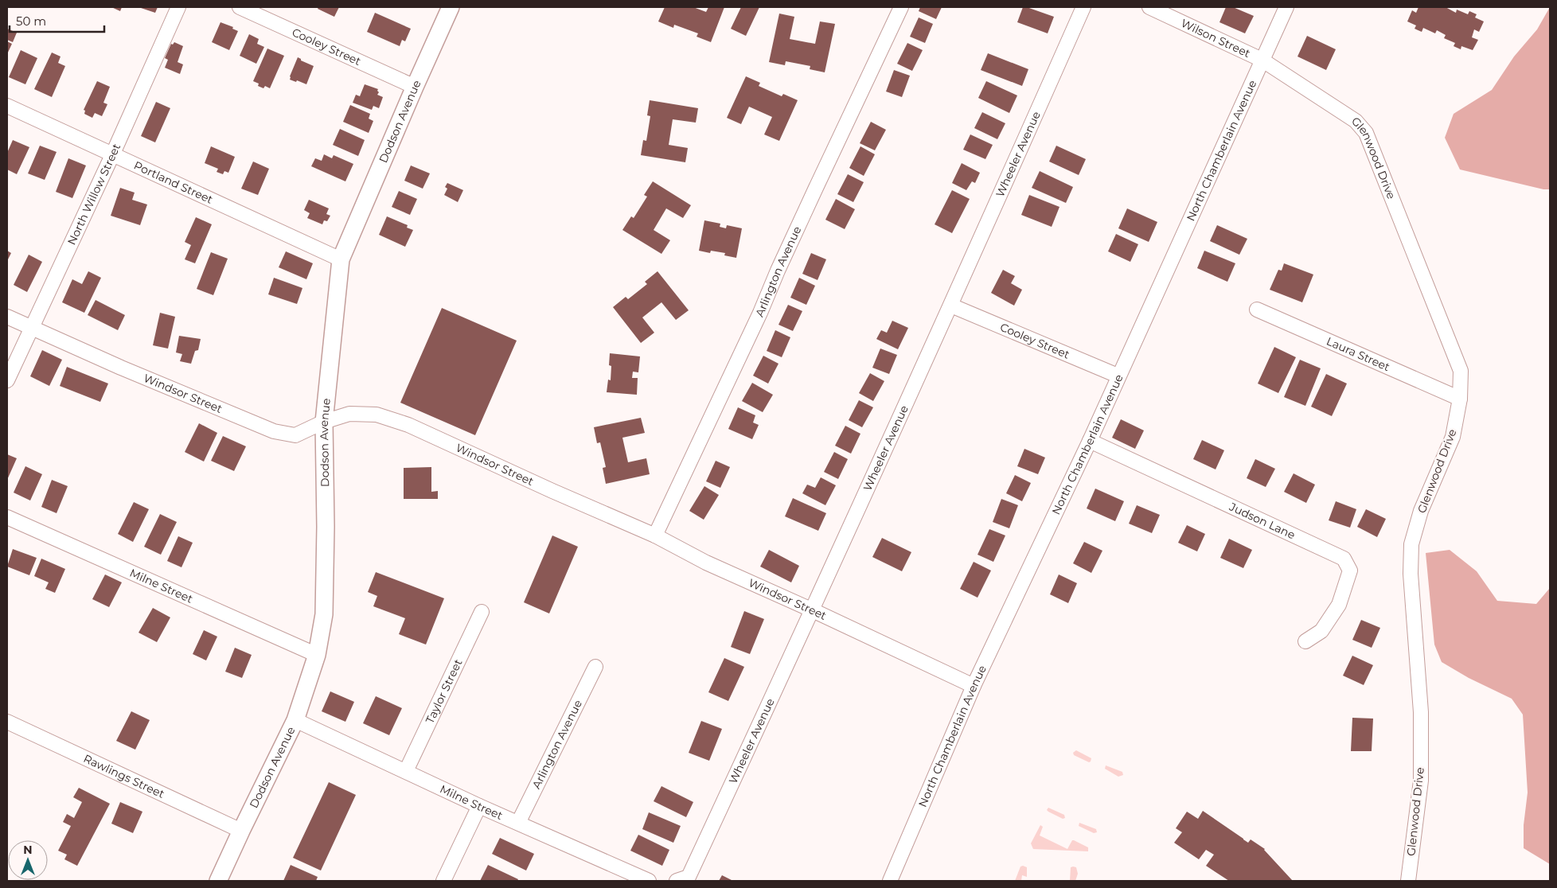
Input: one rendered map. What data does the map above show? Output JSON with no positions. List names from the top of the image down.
{
  "streets": {
    "main road": ["Dodson Avenue"],
    "street": [
      "Wilson Street",
      "Cooley Street",
      "North Chamberlain Avenue",
      "Wheeler Avenue",
      "Glenwood Drive",
      "Portland Street",
      "North Willow Street",
      "Arlington Avenue",
      "Laura Street",
      "Windsor Street",
      "Judson Lane",
      "Milne Street",
      "Taylor Street",
      "Rawlings Street"
    ]
  },
  "crossings": [
    ["Wilson Street", "North Chamberlain Avenue"],
    ["Wilson Street", "Glenwood Drive"],
    ["Cooley Street", "Dodson Avenue"],
    ["Cooley Street", "North Chamberlain Avenue"],
    ["Cooley Street", "Wheeler Avenue"],
    ["Dodson Avenue", "Portland Street"],
    ["Dodson Avenue", "Windsor Street"],
    ["Dodson Avenue", "Milne Street"],
    ["Dodson Avenue", "Rawlings Street"],
    ["North Chamberlain Avenue", "Glenwood Drive"],
    ["North Chamberlain Avenue", "Windsor Street"],
    ["North Chamberlain Avenue", "Judson Lane"],
    ["Wheeler Avenue", "Windsor Street"],
    ["Glenwood Drive", "Laura Street"],
    ["Portland Street", "North Willow Street"],
    ["North Willow Street", "Windsor Street"],
    ["Arlington Avenue", "Windsor Street"],
    ["Arlington Avenue", "Milne Street"],
    ["Milne Street", "Taylor Street"]
  ],
  "scale_bar": "50 m",
  "north": "top"
}
